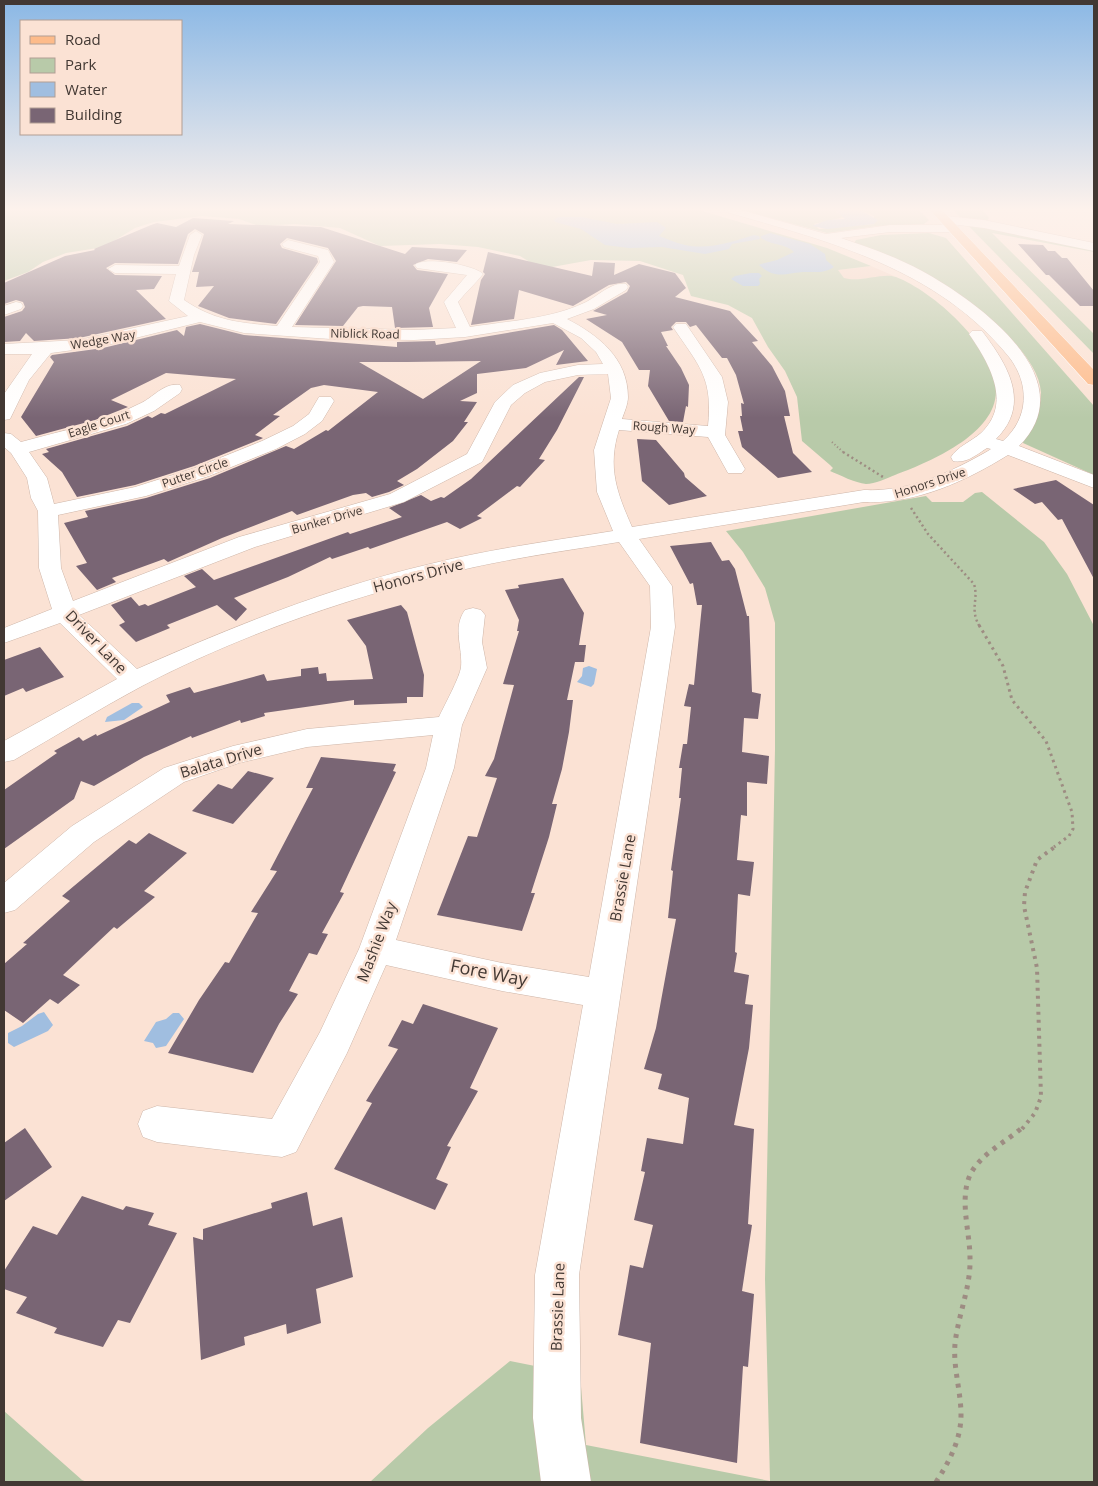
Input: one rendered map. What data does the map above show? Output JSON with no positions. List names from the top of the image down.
{
  "streets": {
    "street": [
      "Niblick Road",
      "Wedge Way",
      "Eagle Court",
      "Rough Way",
      "Putter Circle",
      "Honors Drive",
      "Bunker Drive",
      "Driver Lane",
      "Balata Drive",
      "Brassie Lane",
      "Mashie Way",
      "Fore Way"
    ]
  },
  "crossings": [
    ["Niblick Road", "Wedge Way"],
    ["Niblick Road", "Brassie Lane"],
    ["Eagle Court", "Driver Lane"],
    ["Rough Way", "Brassie Lane"],
    ["Putter Circle", "Driver Lane"],
    ["Honors Drive", "Driver Lane"],
    ["Honors Drive", "Brassie Lane"],
    ["Bunker Drive", "Driver Lane"],
    ["Bunker Drive", "Brassie Lane"],
    ["Balata Drive", "Mashie Way"],
    ["Brassie Lane", "Fore Way"],
    ["Mashie Way", "Fore Way"]
  ],
  "legend": [
    "Road",
    "Park",
    "Water",
    "Building"
  ]
}
